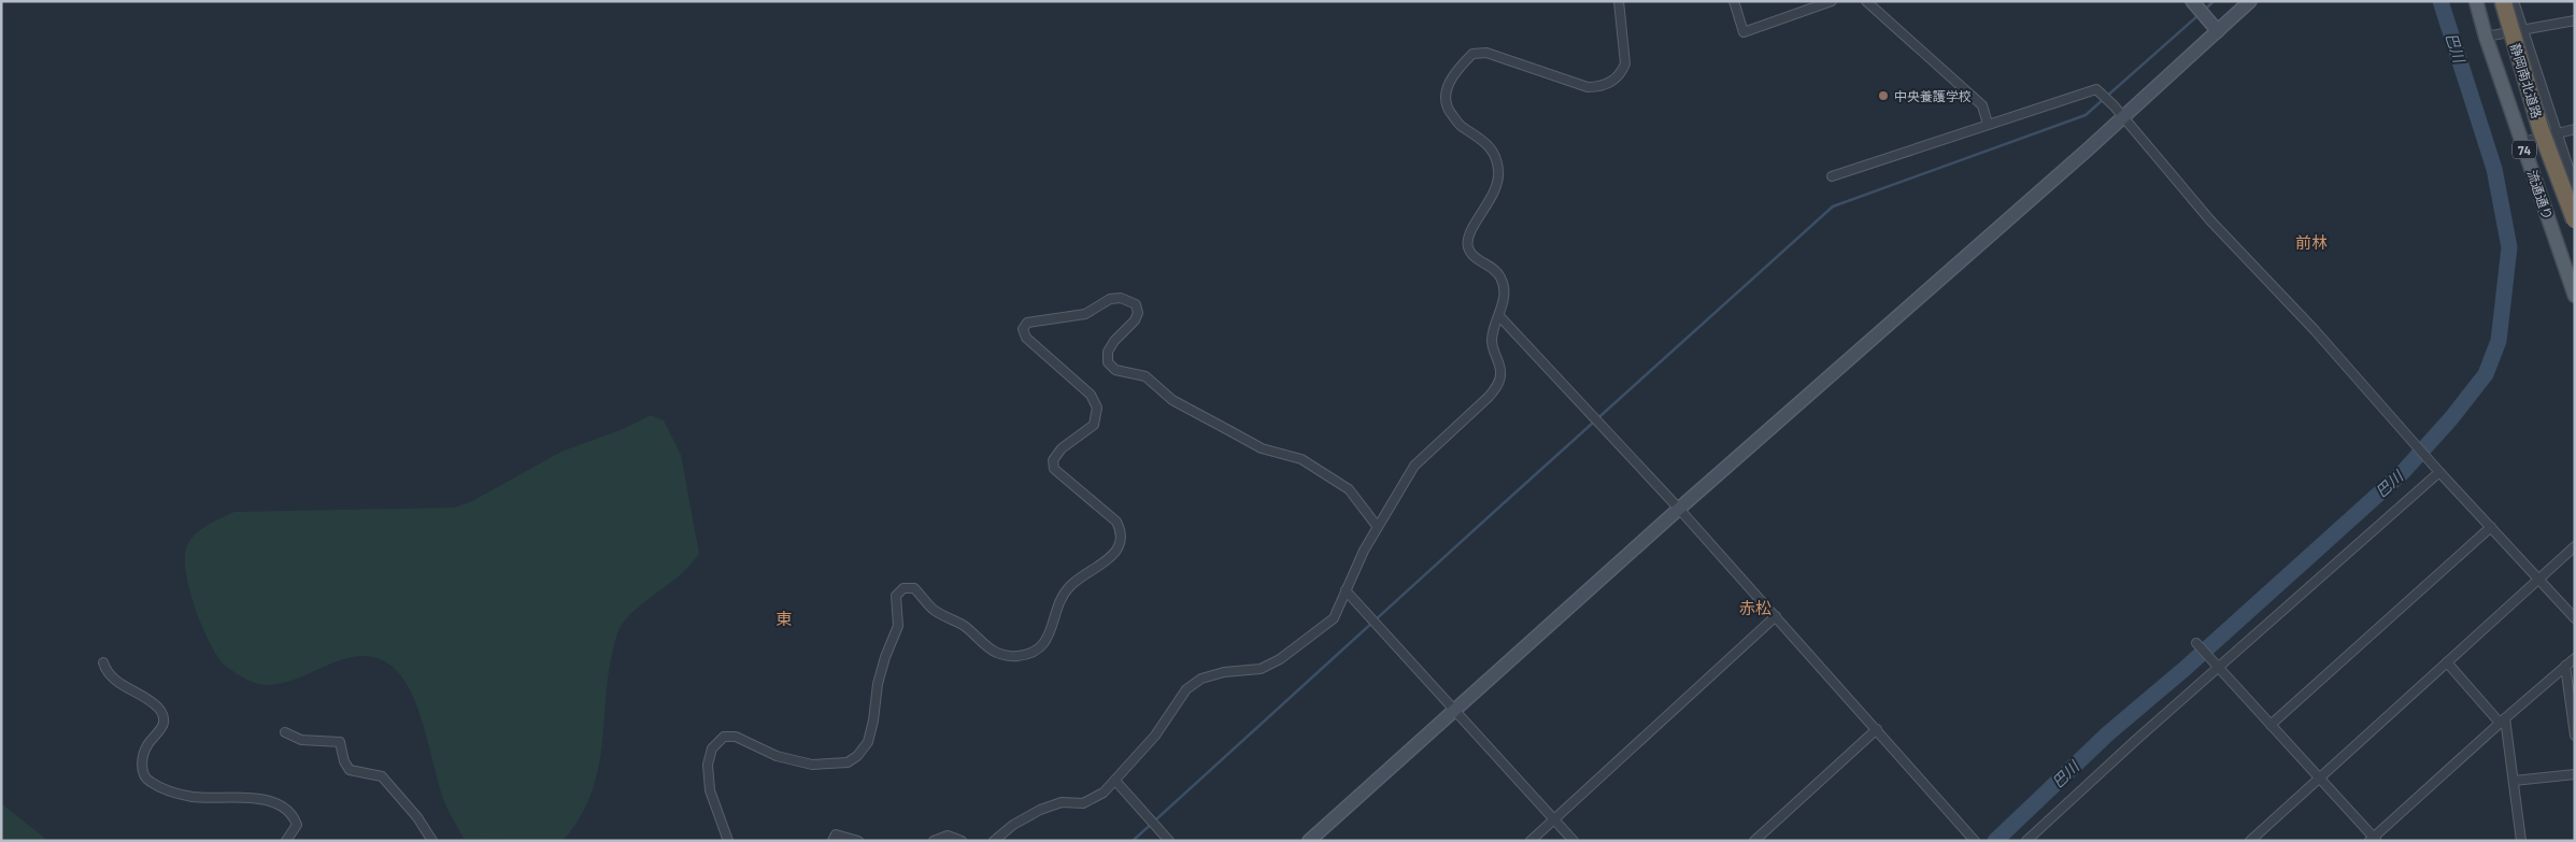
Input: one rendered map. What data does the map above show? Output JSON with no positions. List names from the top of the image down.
{
  "streets": {
    "highway": ["静岡南北道路", "74"],
    "main road": ["流通通り"]
  },
  "districts": ["前林", "赤松", "東"],
  "water": ["巴川"],
  "places": ["中央養護学校"]
}
